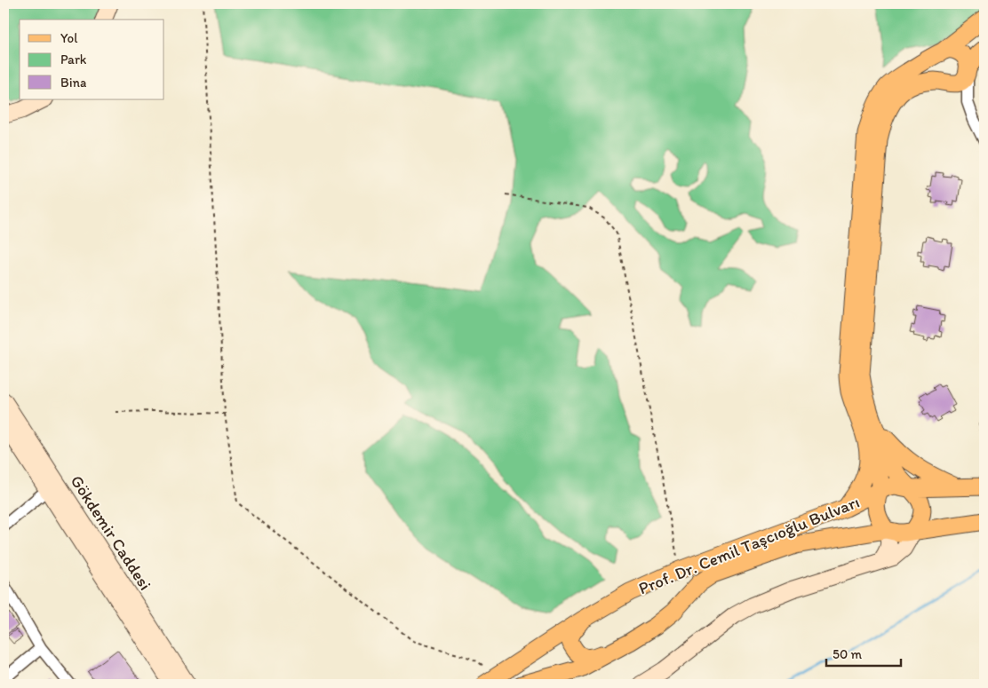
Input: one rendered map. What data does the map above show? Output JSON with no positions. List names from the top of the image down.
{
  "streets": {
    "main road": ["Gökdemir Caddesi", "Prof. Dr. Cemil Taşcıoğlu Bulvarı"]
  },
  "legend": ["Yol", "Park", "Bina"],
  "scale_bar": "50 m"
}
